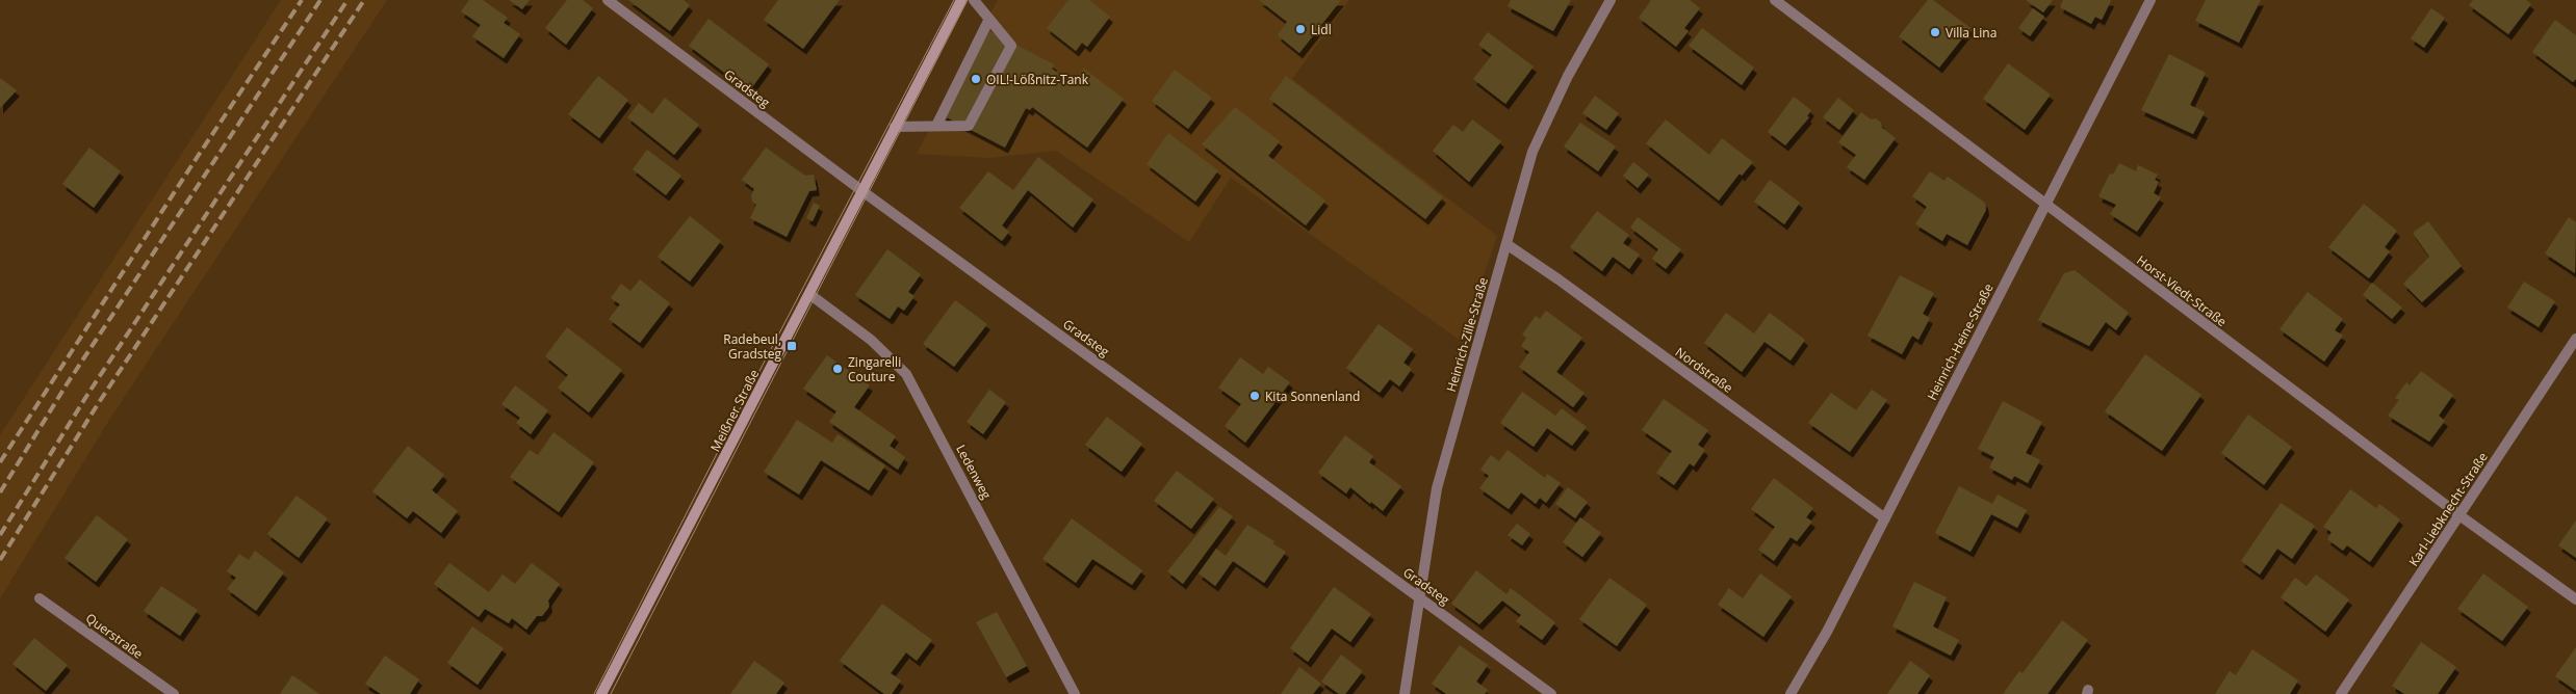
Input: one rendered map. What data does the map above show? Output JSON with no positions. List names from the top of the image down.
{
  "streets": {
    "main road": ["Meißner Straße"],
    "street": [
      "Gradsteg",
      "Horst-Viedt-Straße",
      "Heinrich-Zille-Straße",
      "Heinrich-Heine-Straße",
      "Nordstraße",
      "Ledenweg",
      "Karl-Liebknecht-Straße",
      "Querstraße"
    ]
  },
  "crossings": [
    ["Gradsteg", "Heinrich-Zille-Straße"],
    ["Gradsteg", "Meißner Straße"],
    ["Horst-Viedt-Straße", "Heinrich-Heine-Straße"],
    ["Horst-Viedt-Straße", "Karl-Liebknecht-Straße"],
    ["Heinrich-Zille-Straße", "Nordstraße"],
    ["Heinrich-Heine-Straße", "Nordstraße"],
    ["Meißner Straße", "Ledenweg"]
  ],
  "places": {
    "other": [
      "Lidl",
      "Villa Lina",
      "OIL!-Lößnitz-Tank",
      "Zingarelli Couture",
      "Kita Sonnenland"
    ],
    "transit": ["Radebeul, Gradsteg"]
  }
}
